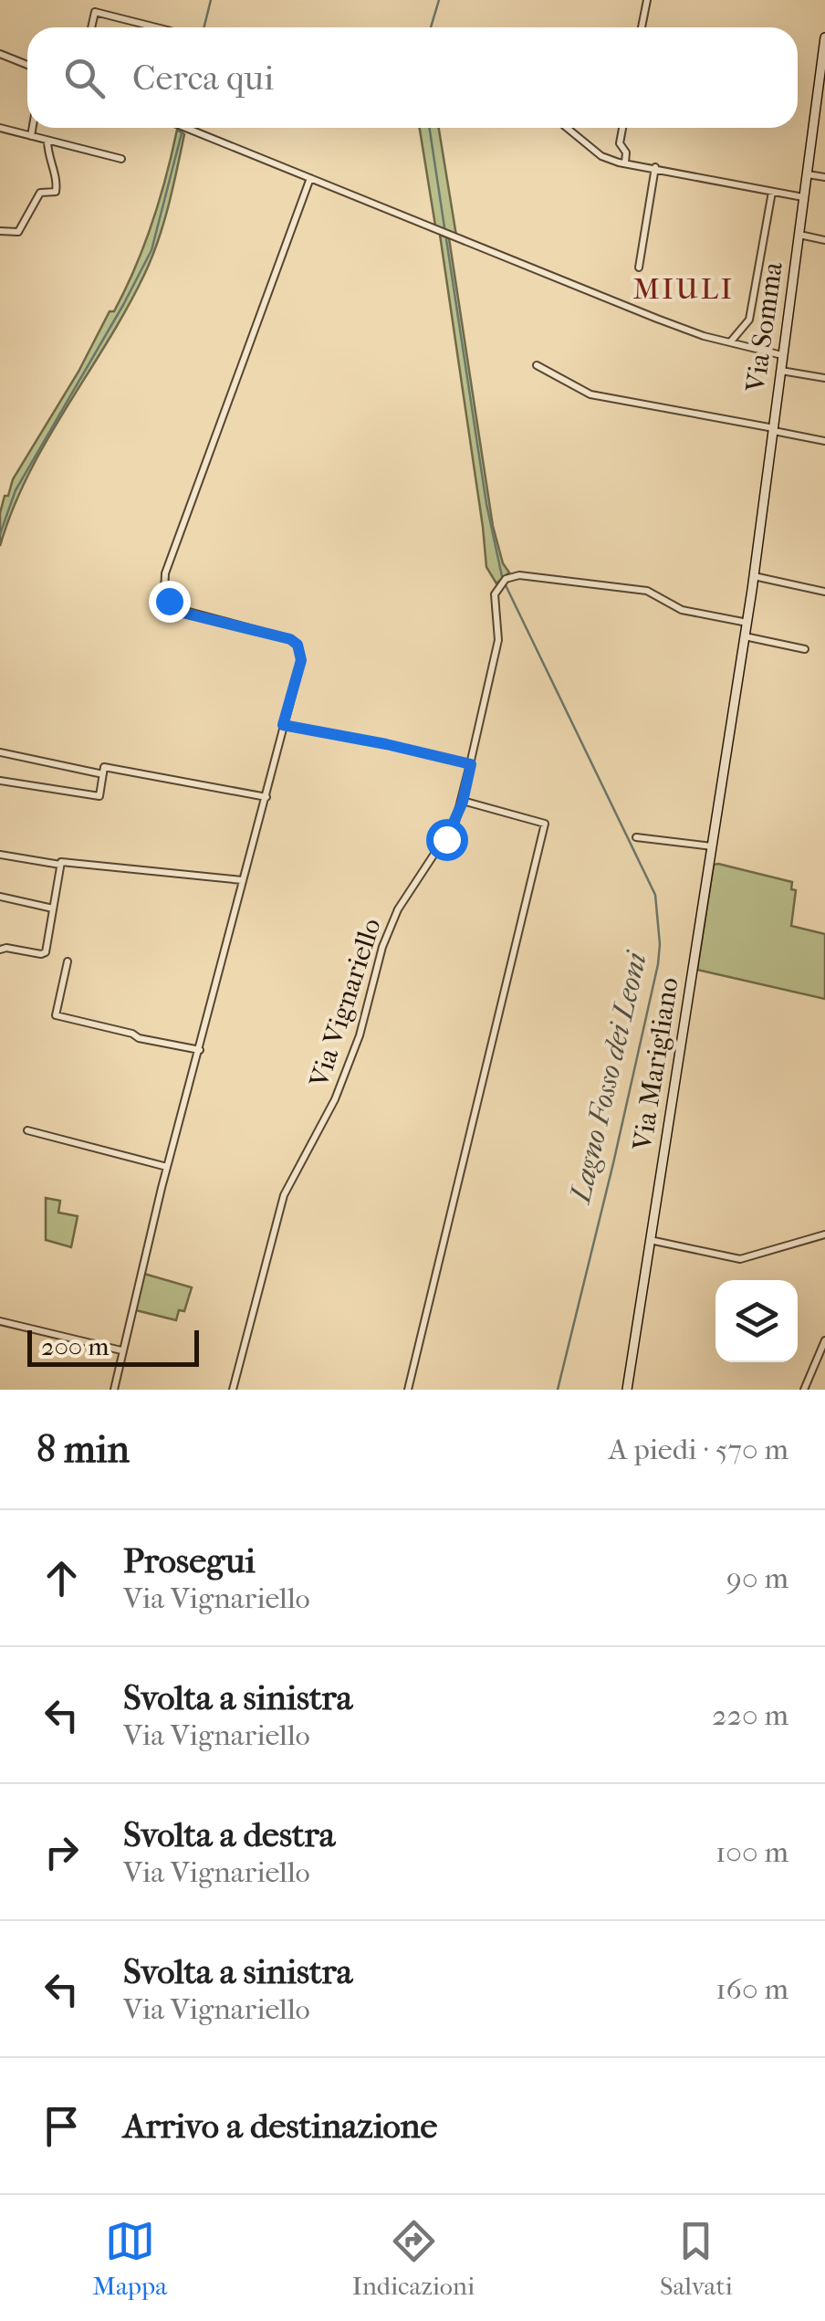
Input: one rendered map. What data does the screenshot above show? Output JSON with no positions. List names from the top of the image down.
{
  "streets": {
    "street": ["Via Somma", "Via Vignariello", "Via Marigliano"]
  },
  "crossings": [
    ["Via Somma", "Via Vignariello"],
    ["Via Somma", "Via Marigliano"],
    ["Via Vignariello", "Via Marigliano"]
  ],
  "districts": ["MIULI"],
  "water": ["Lagno Fosso dei Leoni"],
  "scale_bar": "200 m",
  "page": {
    "search": "Cerca qui",
    "scale": "200 m",
    "heading": ["8 min", "A piedi · 570 m"],
    "list": [
      ["Prosegui", "Via Vignariello", "90 m"],
      ["Svolta a sinistra", "Via Vignariello", "220 m"],
      ["Svolta a destra", "Via Vignariello", "100 m"],
      ["Svolta a sinistra", "Via Vignariello", "160 m"],
      "Arrivo a destinazione"
    ],
    "nav": ["Mappa", "Indicazioni", "Salvati"]
  }
}
